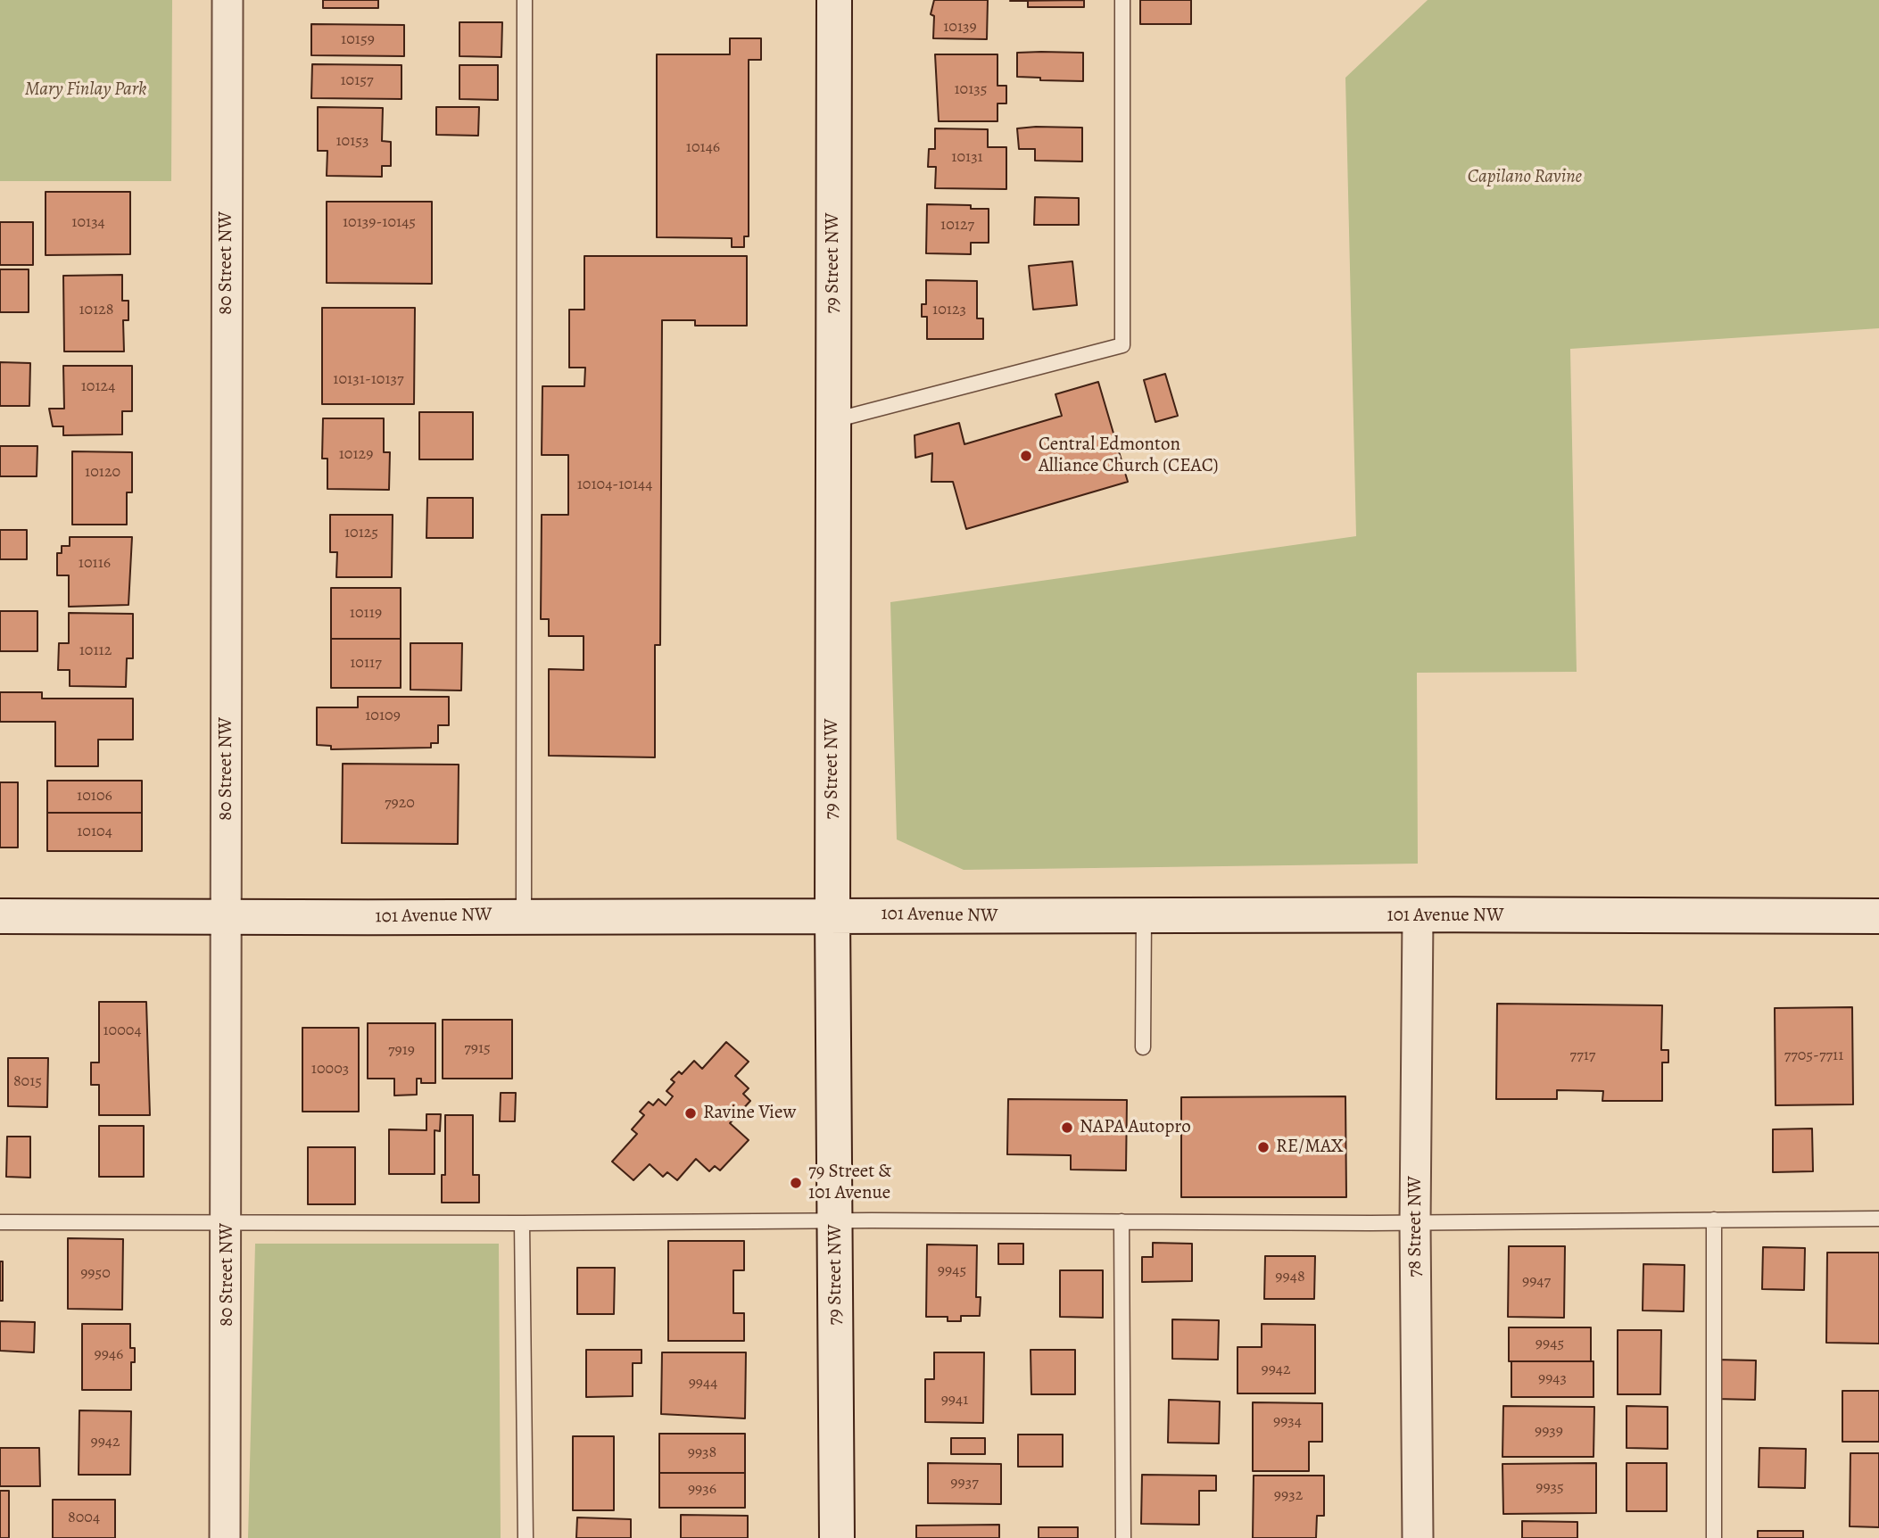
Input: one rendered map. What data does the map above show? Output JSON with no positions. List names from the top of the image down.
{
  "streets": {
    "street": [
      "80 Street NW",
      "79 Street NW",
      "101 Avenue NW",
      "78 Street NW"
    ]
  },
  "crossings": [
    ["80 Street NW", "101 Avenue NW"],
    ["79 Street NW", "101 Avenue NW"],
    ["101 Avenue NW", "78 Street NW"]
  ],
  "parks": ["Mary Finlay Park", "Capilano Ravine"],
  "places": [
    "Central Edmonton Alliance Church (CEAC)",
    "Ravine View",
    "NAPA Autopro",
    "RE/MAX",
    "79 Street & 101 Avenue"
  ],
  "house_numbers": [
    "10139",
    "10159",
    "10157",
    "10135",
    "10153",
    "10146",
    "10131",
    "10134",
    "10139-10145",
    "10127",
    "10128",
    "10123",
    "10131-10137",
    "10124",
    "10129",
    "10120",
    "10104-10144",
    "10125",
    "10116",
    "10119",
    "10112",
    "10117",
    "10109",
    "10106",
    "7920",
    "10104",
    "10004",
    "7915",
    "7919",
    "7717",
    "7705-7711",
    "10003",
    "8015",
    "9945",
    "9950",
    "9948",
    "9947",
    "9945",
    "9946",
    "9942",
    "9943",
    "9944",
    "9941",
    "9934",
    "9939",
    "9942",
    "9938",
    "9937",
    "9935",
    "9936",
    "9932",
    "8004"
  ]
}
